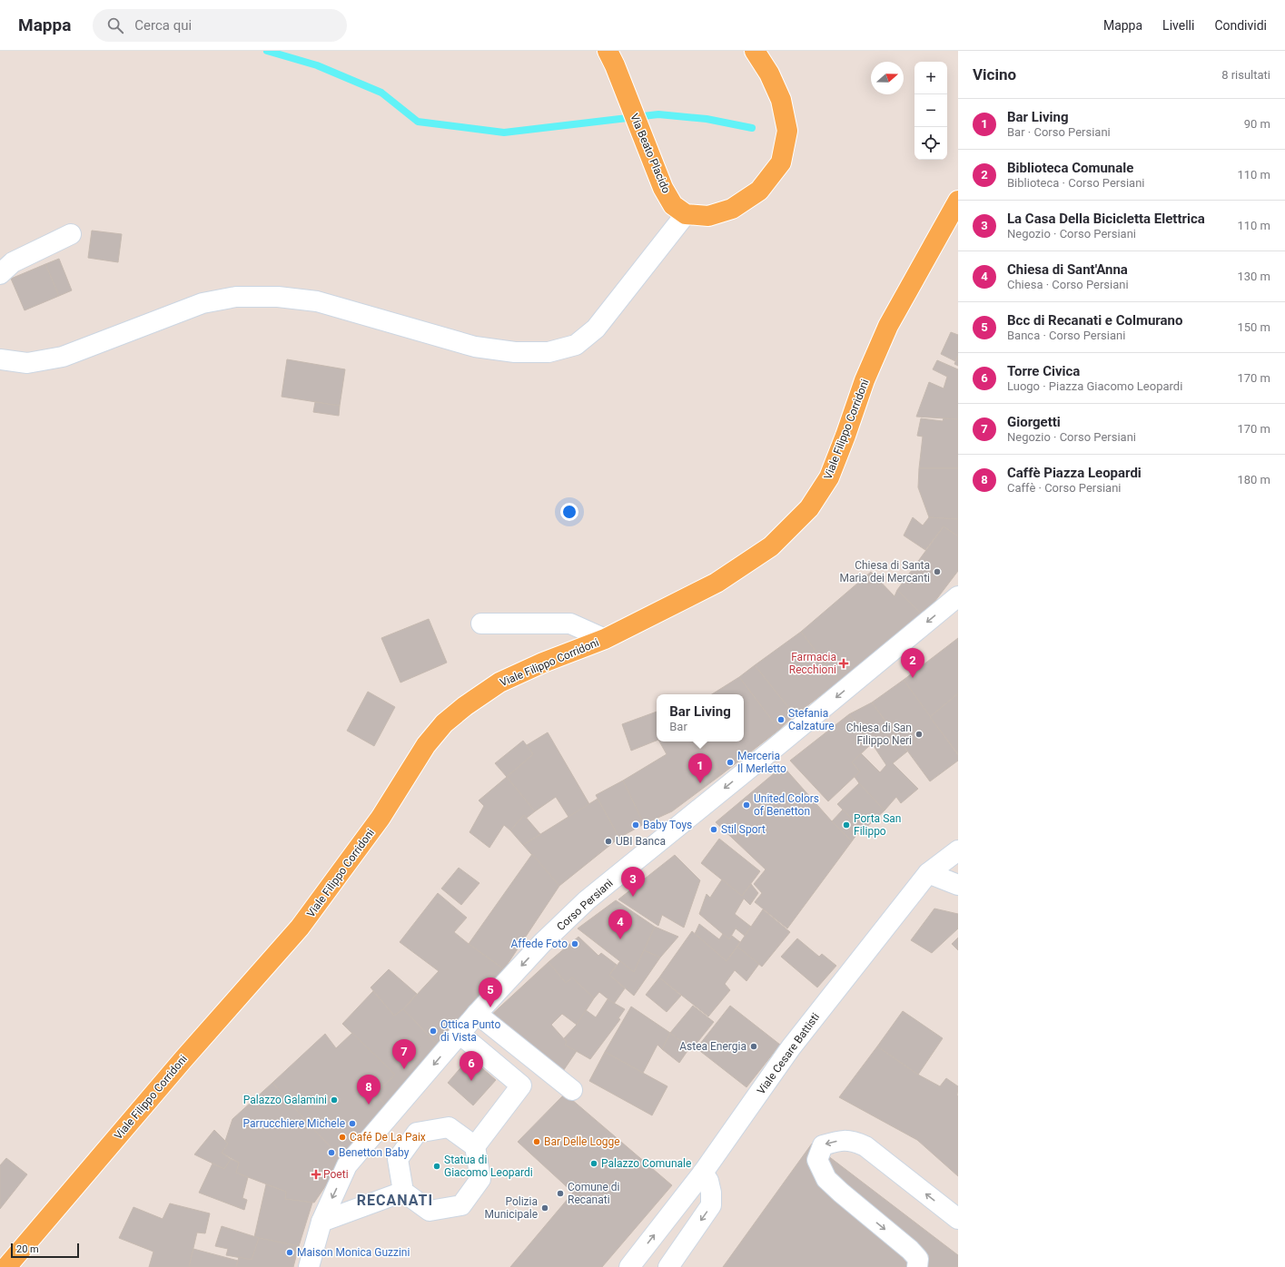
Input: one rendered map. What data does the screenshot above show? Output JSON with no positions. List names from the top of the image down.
{
  "streets": {
    "main road": ["Via Beato Placido", "Viale Filippo Corridoni"],
    "street": ["Corso Persiani", "Viale Cesare Battisti"]
  },
  "one_way": ["Corso Persiani"],
  "districts": ["RECANATI"],
  "places": {
    "other": [
      "Chiesa di Santa Maria dei Mercanti",
      "Stefania Calzature",
      "Chiesa di San Filippo Neri",
      "Merceria Il Merletto",
      "United Colors of Benetton",
      "Baby Toys",
      "Porta San Filippo",
      "Stil Sport",
      "UBI Banca",
      "Affede Foto",
      "Ottica Punto di Vista",
      "Astea Energia",
      "Palazzo Galamini",
      "Parrucchiere Michele",
      "Café De La Paix",
      "Bar Delle Logge",
      "Benetton Baby",
      "Palazzo Comunale",
      "Statua di Giacomo Leopardi",
      "Comune di Recanati",
      "Polizia Municipale",
      "Maison Monica Guzzini"
    ],
    "health": ["Farmacia Recchioni", "Poeti"]
  },
  "scale_bar": "20 m",
  "north": "right",
  "page": {
    "header": "Mappa",
    "search": "Cerca qui",
    "nav": ["Mappa", "Livelli", "Condividi"],
    "heading": ["Vicino", "8 risultati"],
    "map_buttons": ["+", "−"],
    "list": [
      {
        "mark": "1",
        "name": "Bar Living",
        "note": "Bar · Corso Persiani",
        "value": "90 m"
      },
      {
        "mark": "2",
        "name": "Biblioteca Comunale",
        "note": "Biblioteca · Corso Persiani",
        "value": "110 m"
      },
      {
        "mark": "3",
        "name": "La Casa Della Bicicletta Elettrica",
        "note": "Negozio · Corso Persiani",
        "value": "110 m"
      },
      {
        "mark": "4",
        "name": "Chiesa di Sant'Anna",
        "note": "Chiesa · Corso Persiani",
        "value": "130 m"
      },
      {
        "mark": "5",
        "name": "Bcc di Recanati e Colmurano",
        "note": "Banca · Corso Persiani",
        "value": "150 m"
      },
      {
        "mark": "6",
        "name": "Torre Civica",
        "note": "Luogo · Piazza Giacomo Leopardi",
        "value": "170 m"
      },
      {
        "mark": "7",
        "name": "Giorgetti",
        "note": "Negozio · Corso Persiani",
        "value": "170 m"
      },
      {
        "mark": "8",
        "name": "Caffè Piazza Leopardi",
        "note": "Caffè · Corso Persiani",
        "value": "180 m"
      }
    ],
    "pins": [
      "2",
      "1",
      "3",
      "4",
      "5",
      "7",
      "6",
      "8"
    ],
    "popup": ["Bar Living", "Bar"],
    "scale": "20 m"
  }
}
